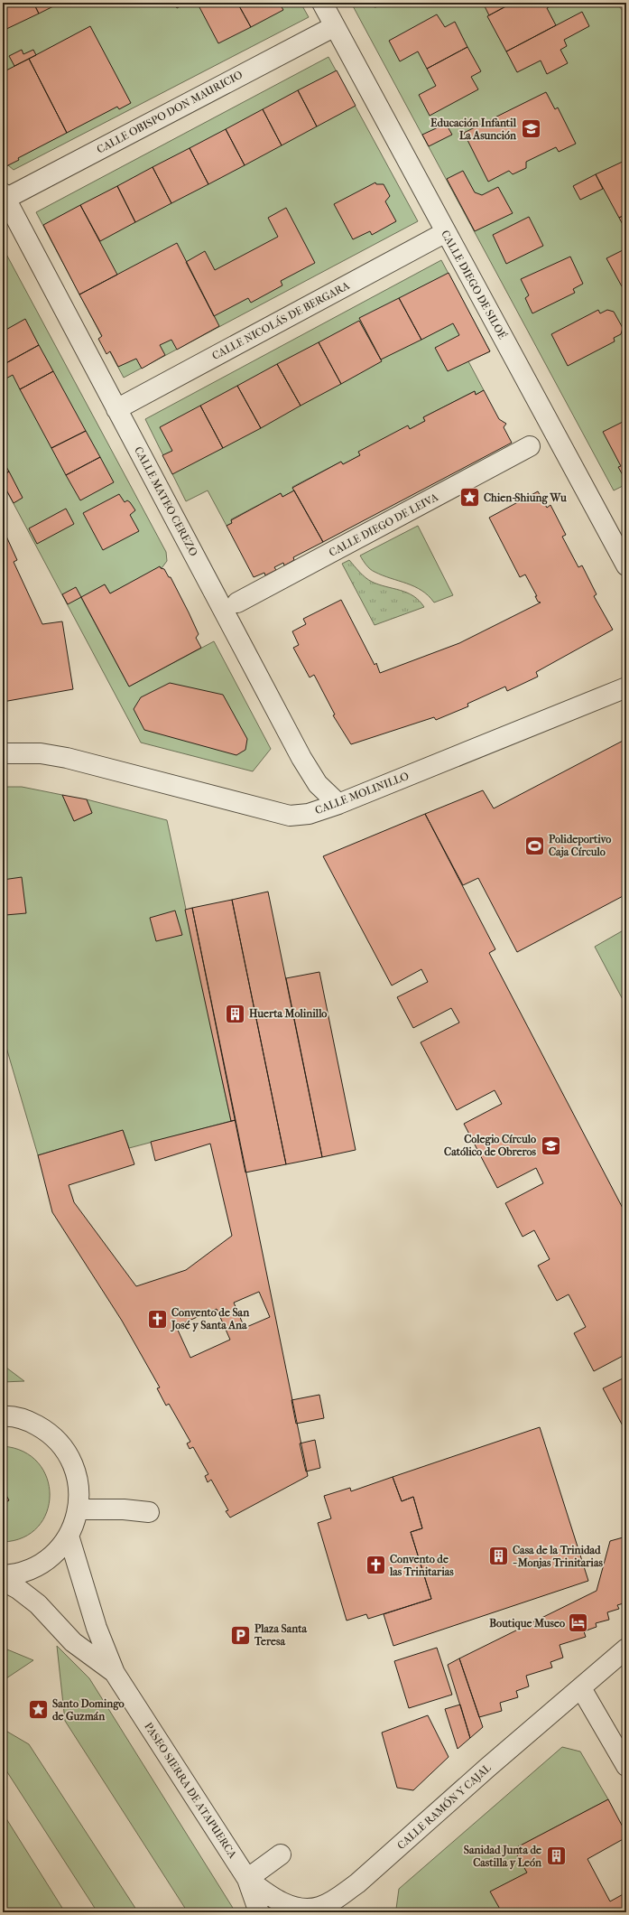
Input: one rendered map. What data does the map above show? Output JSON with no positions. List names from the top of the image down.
{
  "streets": {
    "street": [
      "CALLE OBISPO DON MAURICIO",
      "CALLE DIEGO DE SILOÉ",
      "CALLE NICOLÁS DE BERGARA",
      "CALLE MATEO CEREZO",
      "CALLE DIEGO DE LEIVA",
      "CALLE MOLINILLO",
      "PASEO SIERRA DE ATAPUERCA",
      "CALLE RAMÓN Y CAJAL"
    ]
  },
  "crossings": [
    ["CALLE OBISPO DON MAURICIO", "CALLE DIEGO DE SILOÉ"],
    ["CALLE OBISPO DON MAURICIO", "CALLE MATEO CEREZO"],
    ["CALLE DIEGO DE SILOÉ", "CALLE NICOLÁS DE BERGARA"],
    ["CALLE NICOLÁS DE BERGARA", "CALLE MATEO CEREZO"],
    ["CALLE MATEO CEREZO", "CALLE MOLINILLO"],
    ["PASEO SIERRA DE ATAPUERCA", "CALLE RAMÓN Y CAJAL"]
  ],
  "places": {
    "school or university": ["Educación Infantil La Asunción", "Colegio Círculo Católico de Obreros"],
    "place": ["Chien-Shiung Wu", "Santo Domingo de Guzmán"],
    "sports": ["Polideportivo Caja Círculo"],
    "building": ["Huerta Molinillo", "Casa de la Trinidad - Monjas Trinitarias", "Sanidad Junta de Castilla y León"],
    "church": ["Convento de San José y Santa Ana", "Convento de las Trinitarias"],
    "hotel": ["Boutique Museo"],
    "parking": ["Plaza Santa Teresa"]
  }
}
